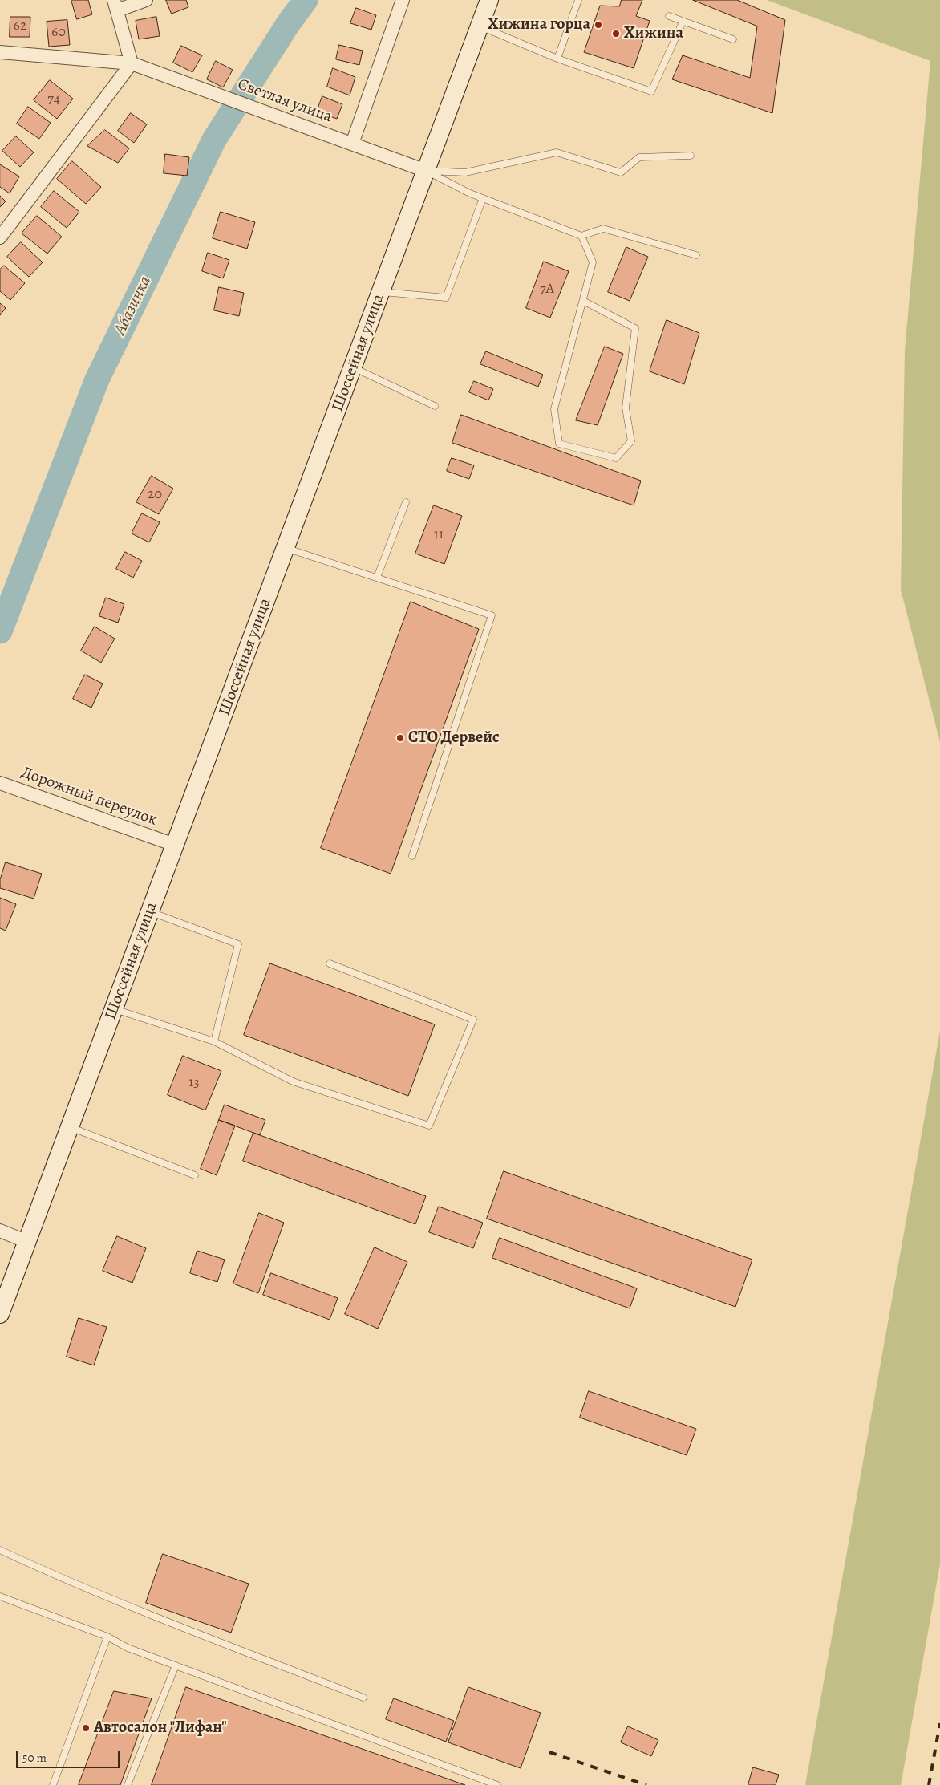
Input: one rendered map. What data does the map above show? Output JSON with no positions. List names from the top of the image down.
{
  "streets": {
    "main road": ["Шоссейная улица"],
    "street": ["Светлая улица", "Дорожный переулок"]
  },
  "crossings": [
    ["Светлая улица", "Шоссейная улица"],
    ["Шоссейная улица", "Дорожный переулок"]
  ],
  "water": ["Абазинка"],
  "places": [
    "Хижина горца",
    "Хижина",
    "СТО Дервейс",
    "Автосалон \"Лифан\""
  ],
  "house_numbers": [
    "62",
    "60",
    "74",
    "7А",
    "20",
    "11",
    "13"
  ],
  "scale_bar": "50 m"
}
